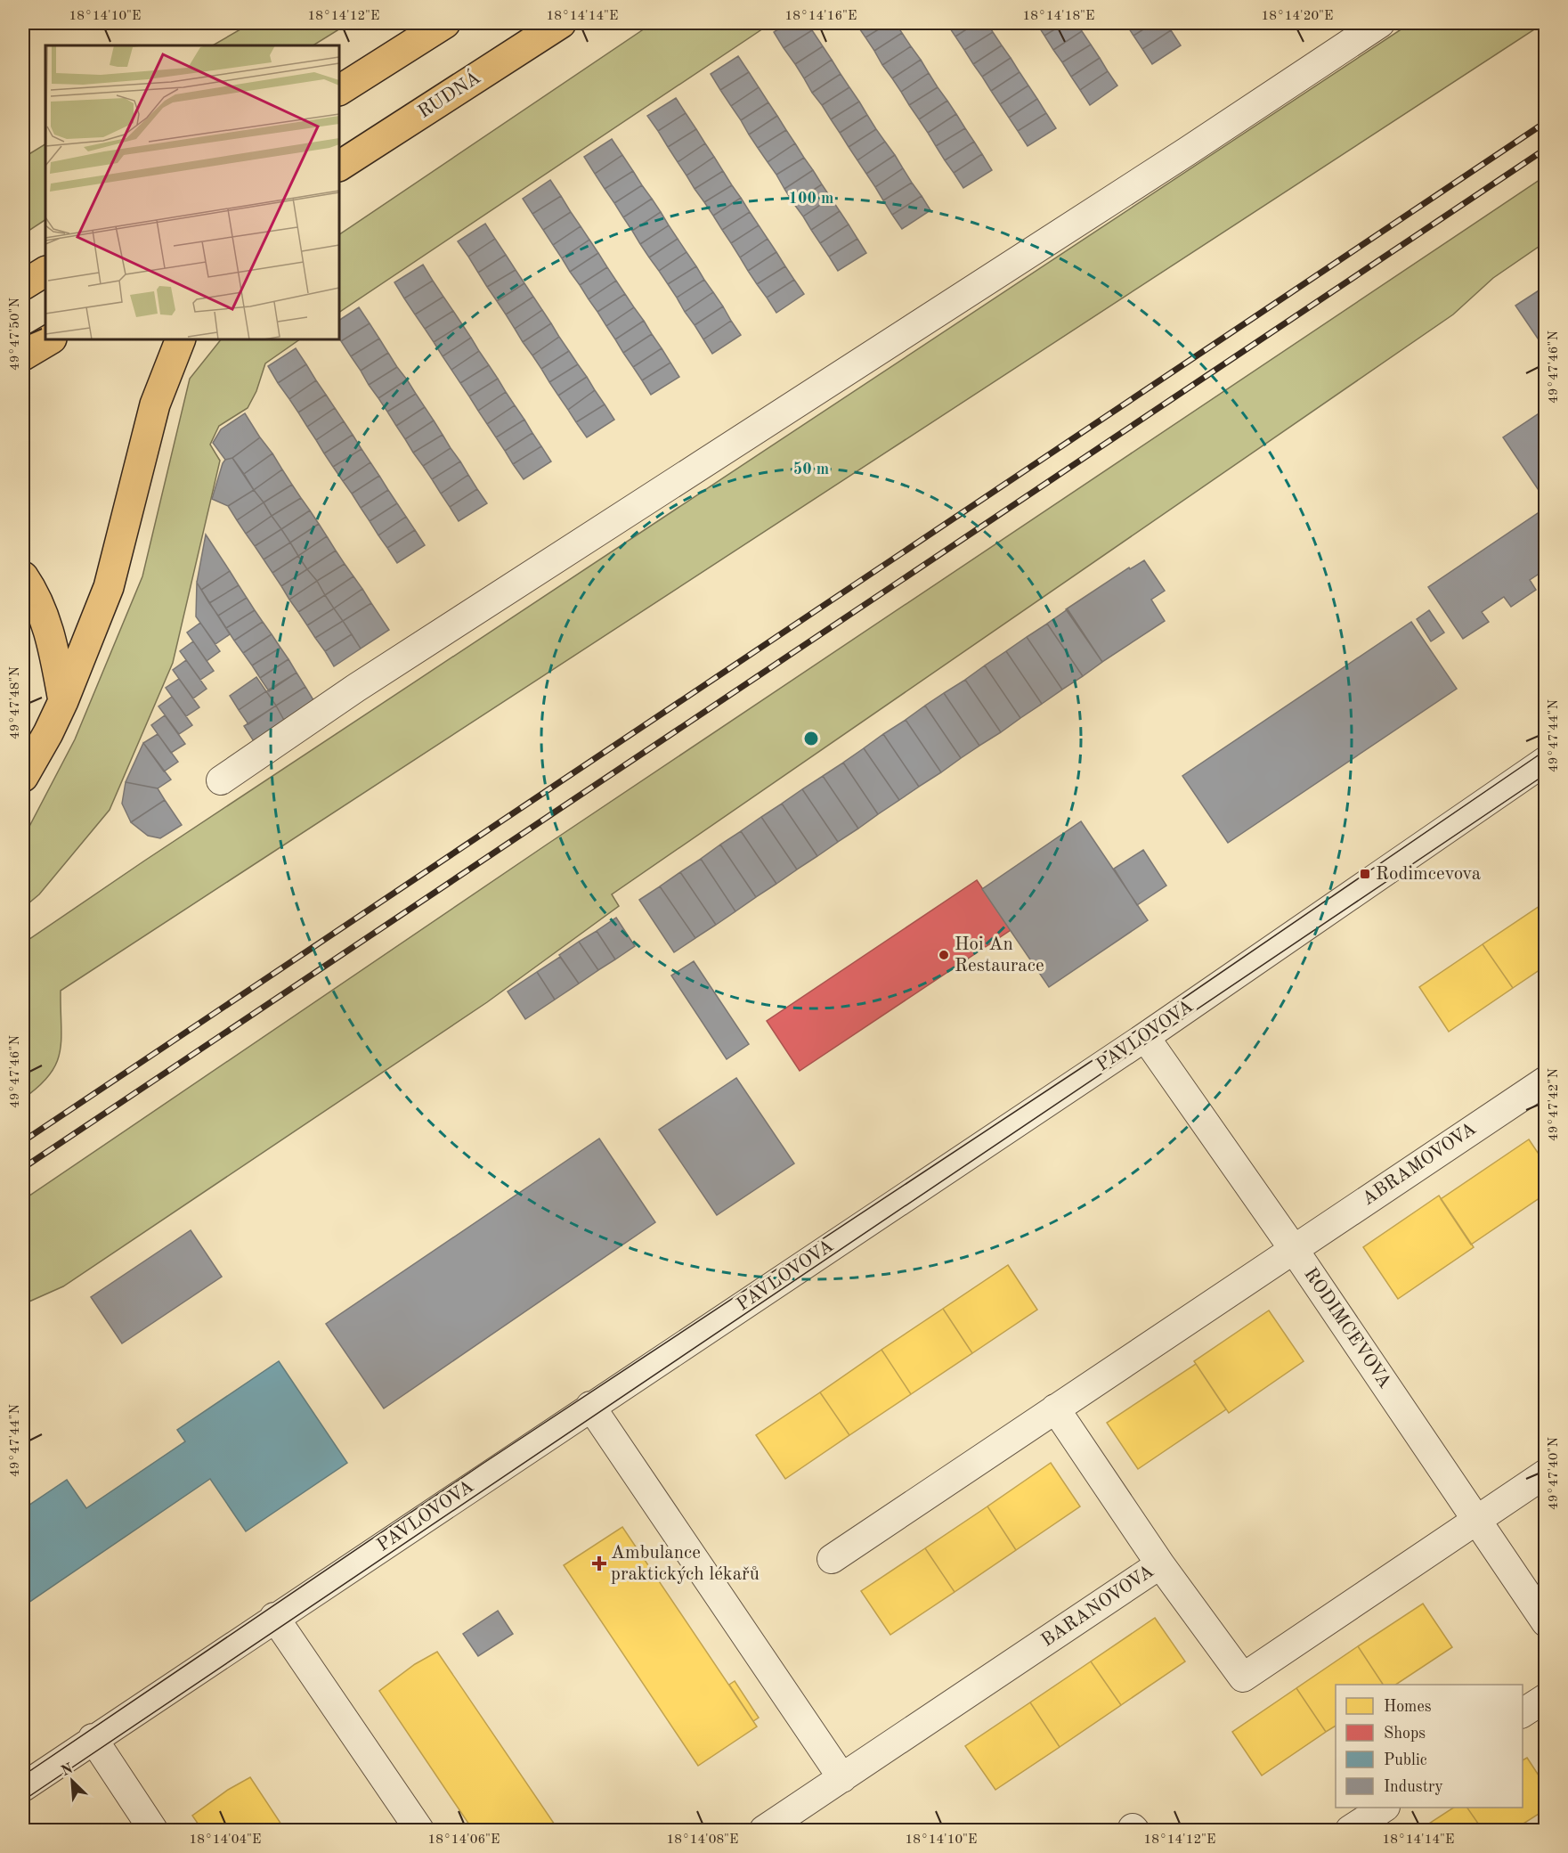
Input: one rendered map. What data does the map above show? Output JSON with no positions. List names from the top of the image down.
{
  "streets": {
    "highway": ["RUDNÁ"],
    "street": [
      "PAVLOVOVA",
      "ABRAMOVOVA",
      "RODIMCEVOVA",
      "BARANOVOVA"
    ]
  },
  "crossings": [
    ["PAVLOVOVA", "RODIMCEVOVA"],
    ["ABRAMOVOVA", "RODIMCEVOVA"],
    ["RODIMCEVOVA", "BARANOVOVA"]
  ],
  "places": {
    "transit": ["Rodimcevova"],
    "other": ["Hoi An Restaurace"],
    "health": ["Ambulance praktických lékařů"]
  },
  "legend": [
    "Homes",
    "Shops",
    "Public",
    "Industry"
  ],
  "north": "top left",
  "coordinates": [
    "18°14'10\"E",
    "18°14'12\"E",
    "18°14'14\"E",
    "18°14'16\"E",
    "18°14'18\"E",
    "18°14'20\"E",
    "49°47'50\"N",
    "49°47'46\"N",
    "49°47'48\"N",
    "49°47'44\"N",
    "49°47'42\"N",
    "49°47'40\"N",
    "18°14'04\"E",
    "18°14'06\"E",
    "18°14'08\"E"
  ],
  "rings": ["100 m", "50 m"]
}
